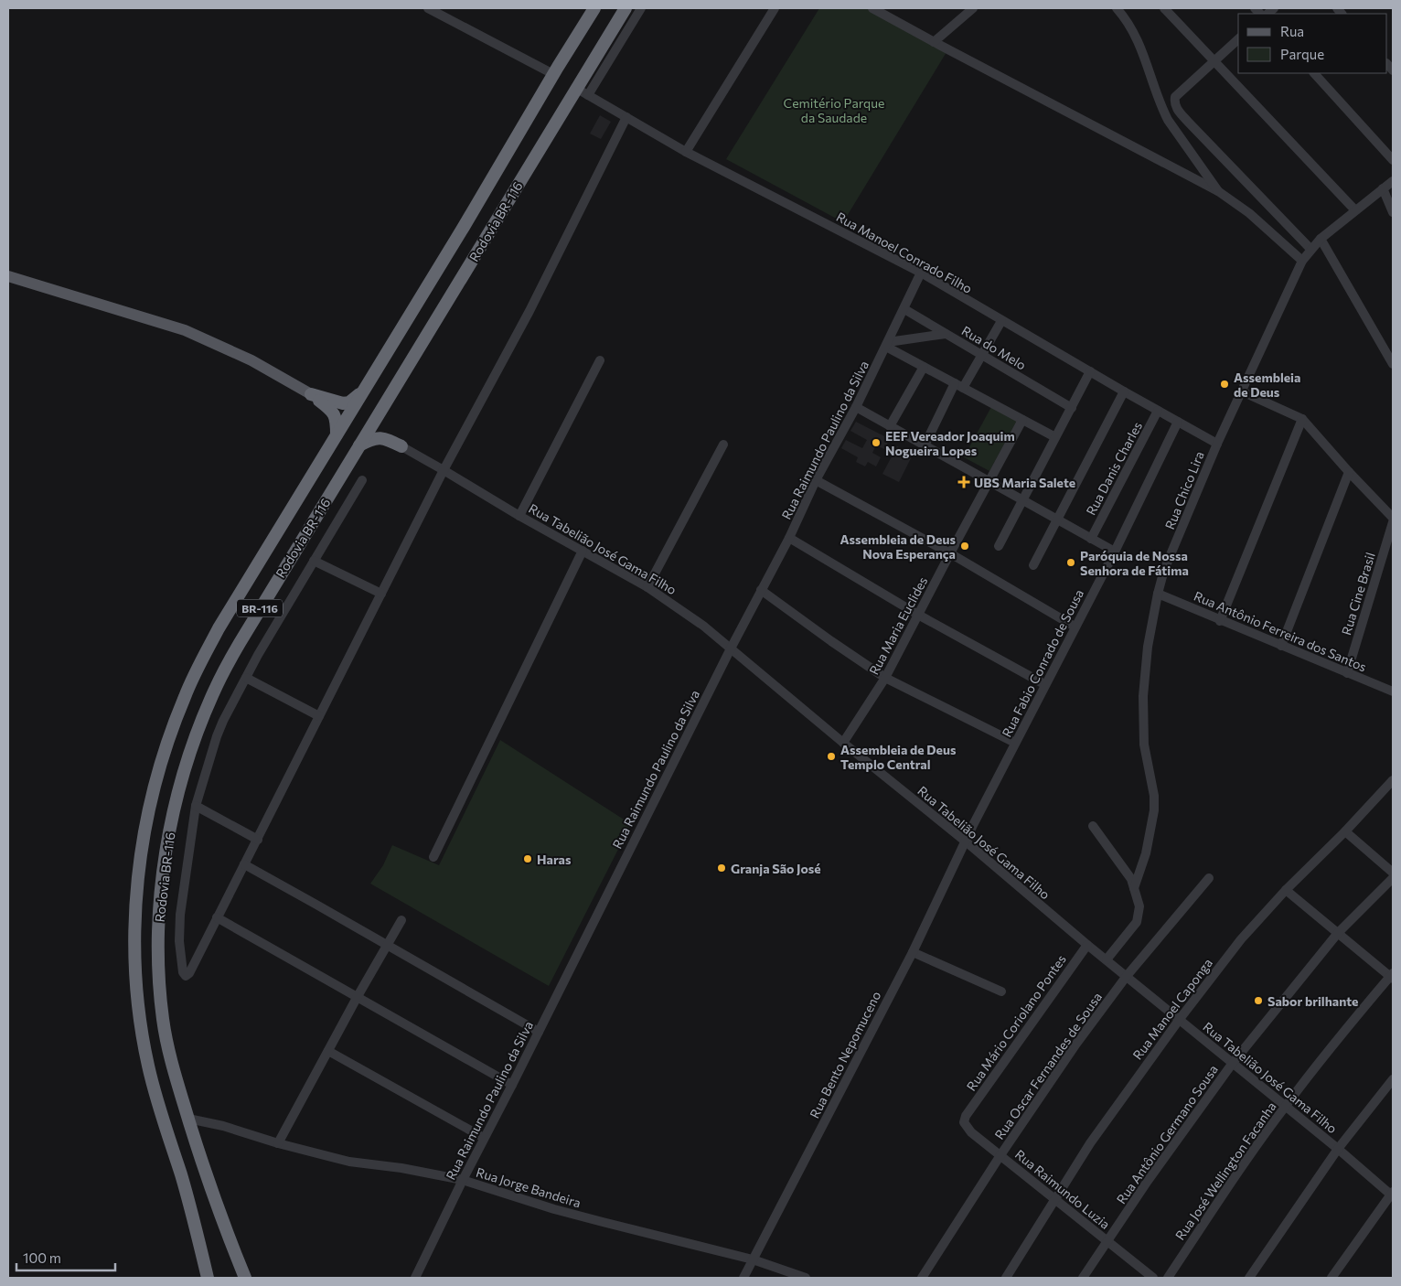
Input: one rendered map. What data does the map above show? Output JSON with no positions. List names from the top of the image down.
{
  "streets": {
    "highway": ["Rodovia BR-116", "BR-116"],
    "street": [
      "Rua Manoel Conrado Filho",
      "Rua do Melo",
      "Rua Raimundo Paulino da Silva",
      "Rua Danis Charles",
      "Rua Chico Lira",
      "Rua Tabelião José Gama Filho",
      "Rua Cine Brasil",
      "Rua Maria Euclides",
      "Rua Antônio Ferreira dos Santos",
      "Rua Fabio Conrado de Sousa",
      "Rua Manoel Caponga",
      "Rua Mário Coriolano Pontes",
      "Rua Bento Nepomuceno",
      "Rua Oscar Fernandes de Sousa",
      "Rua Antônio Germano Sousa",
      "Rua José Wellington Facanha",
      "Rua Jorge Bandeira",
      "Rua Raimundo Luzia"
    ]
  },
  "crossings": [
    ["Rodovia BR-116", "Rua Manoel Conrado Filho"],
    ["Rodovia BR-116", "Rua Jorge Bandeira"],
    ["Rua Manoel Conrado Filho", "Rua Raimundo Paulino da Silva"],
    ["Rua Manoel Conrado Filho", "Rua Danis Charles"],
    ["Rua Manoel Conrado Filho", "Rua Chico Lira"],
    ["Rua Manoel Conrado Filho", "Rua Fabio Conrado de Sousa"],
    ["Rua do Melo", "Rua Raimundo Paulino da Silva"],
    ["Rua Raimundo Paulino da Silva", "Rua Tabelião José Gama Filho"],
    ["Rua Raimundo Paulino da Silva", "Rua Jorge Bandeira"],
    ["Rua Chico Lira", "Rua Antônio Ferreira dos Santos"],
    ["Rua Tabelião José Gama Filho", "Rua Maria Euclides"],
    ["Rua Tabelião José Gama Filho", "Rua Fabio Conrado de Sousa"],
    ["Rua Tabelião José Gama Filho", "Rua Manoel Caponga"],
    ["Rua Tabelião José Gama Filho", "Rua Mário Coriolano Pontes"],
    ["Rua Tabelião José Gama Filho", "Rua Bento Nepomuceno"],
    ["Rua Tabelião José Gama Filho", "Rua Oscar Fernandes de Sousa"],
    ["Rua Tabelião José Gama Filho", "Rua Antônio Germano Sousa"],
    ["Rua Tabelião José Gama Filho", "Rua José Wellington Facanha"],
    ["Rua Cine Brasil", "Rua Antônio Ferreira dos Santos"],
    ["Rua Fabio Conrado de Sousa", "Rua Bento Nepomuceno"],
    ["Rua Manoel Caponga", "Rua Raimundo Luzia"],
    ["Rua Mário Coriolano Pontes", "Rua Raimundo Luzia"],
    ["Rua Bento Nepomuceno", "Rua Jorge Bandeira"],
    ["Rua Oscar Fernandes de Sousa", "Rua Raimundo Luzia"],
    ["Rua Antônio Germano Sousa", "Rua Raimundo Luzia"]
  ],
  "parks": ["Cemitério Parque da Saudade"],
  "places": {
    "other": [
      "Assembleia de Deus",
      "EEF Vereador Joaquim Nogueira Lopes",
      "Assembleia de Deus Nova Esperança",
      "Paróquia de Nossa Senhora de Fátima",
      "Assembleia de Deus Templo Central",
      "Haras",
      "Granja São José",
      "Sabor brilhante"
    ],
    "health": ["UBS Maria Salete"]
  },
  "legend": ["Rua", "Parque"],
  "scale_bar": "100 m"
}
